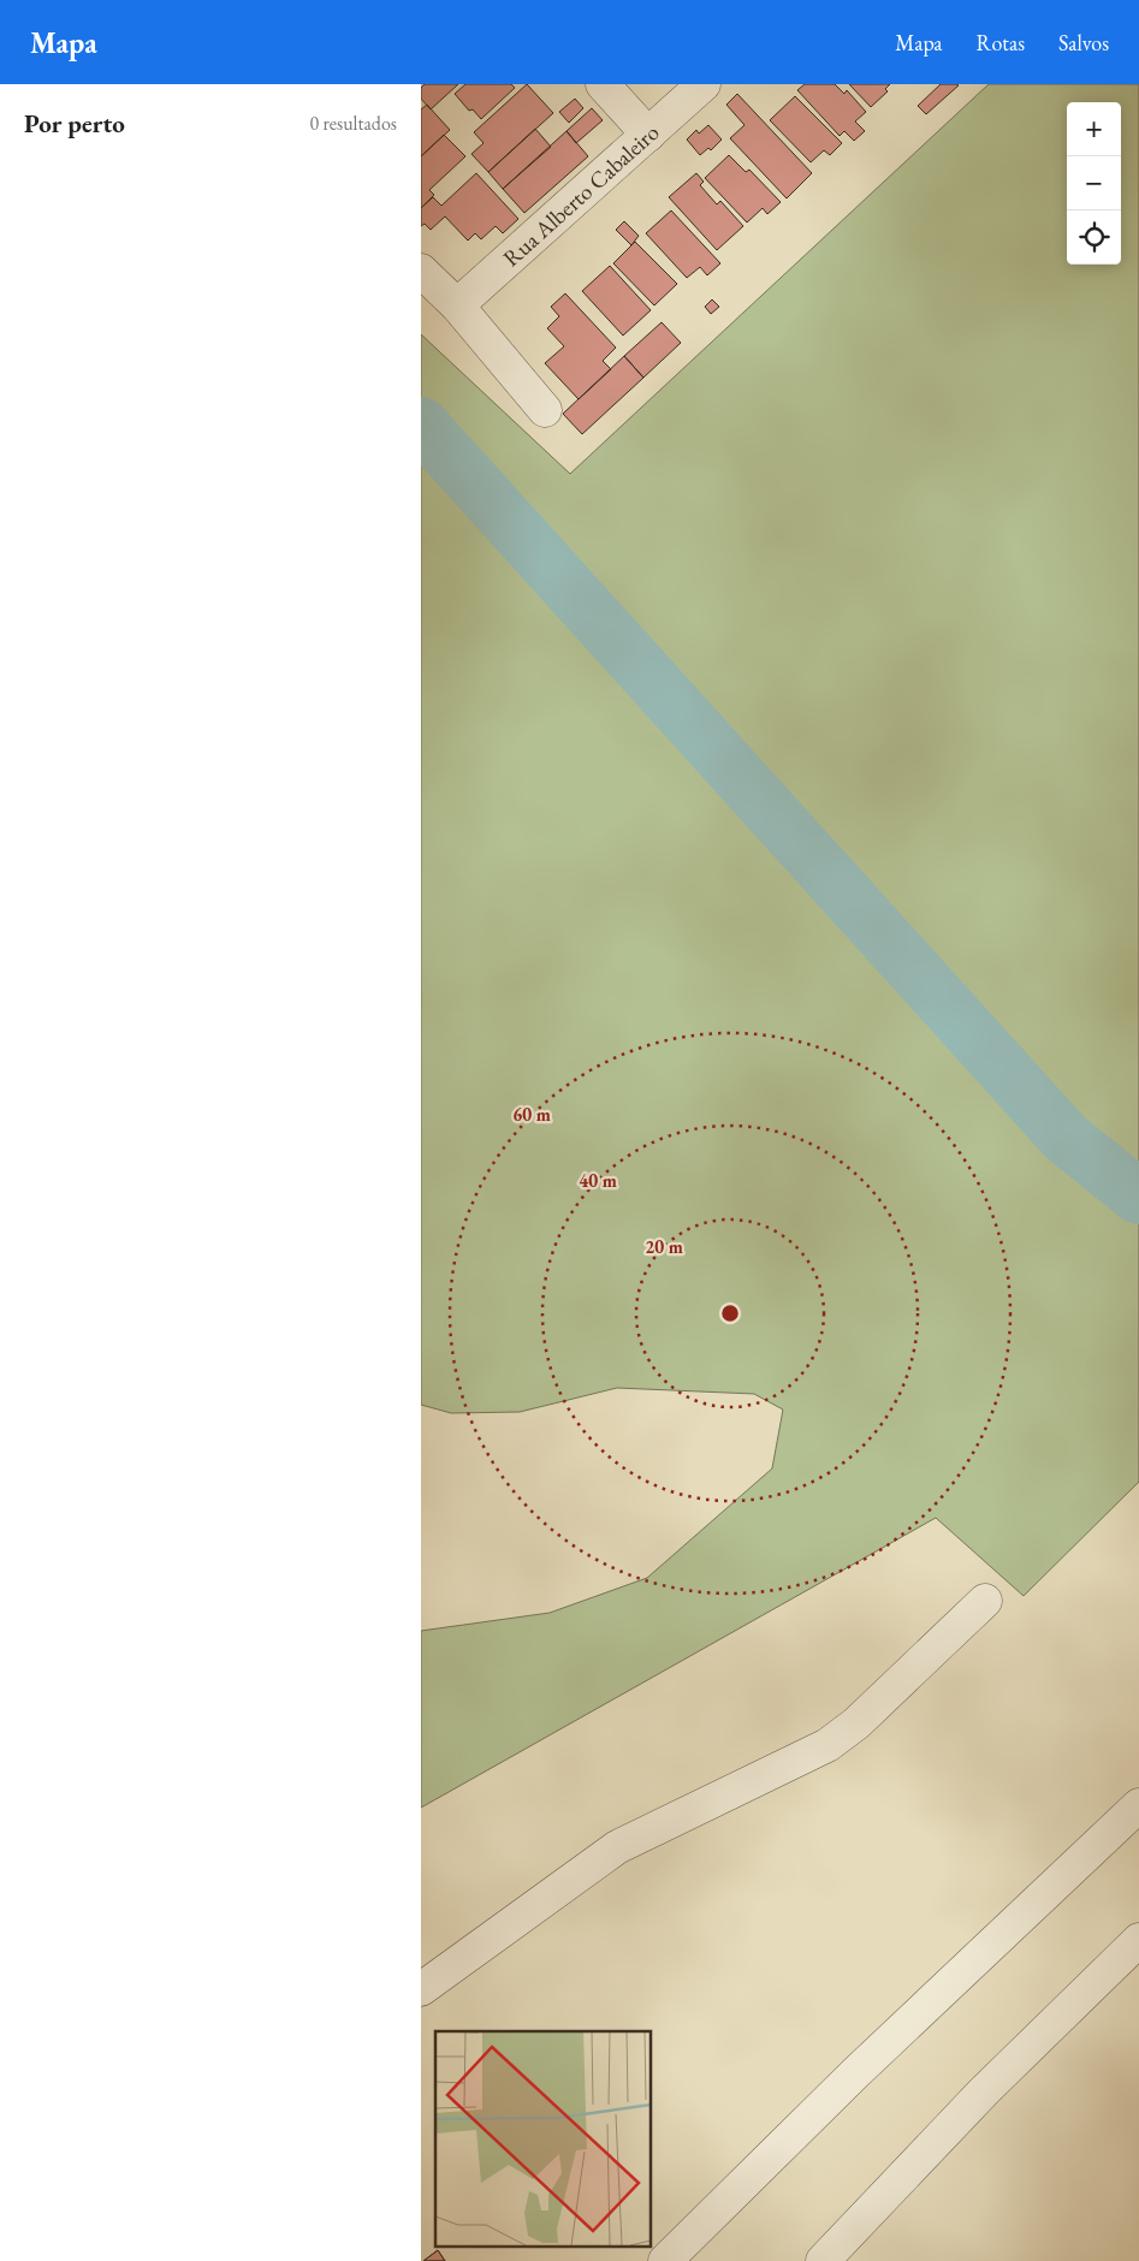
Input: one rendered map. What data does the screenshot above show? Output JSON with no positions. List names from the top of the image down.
{
  "streets": {
    "street": ["Rua Alberto Cabaleiro"]
  },
  "page": {
    "header": "Mapa",
    "nav": ["Mapa", "Rotas", "Salvos"],
    "heading": ["Por perto", "0 resultados"],
    "map_buttons": ["+", "−"]
  },
  "rings": ["60 m", "40 m", "20 m"]
}
